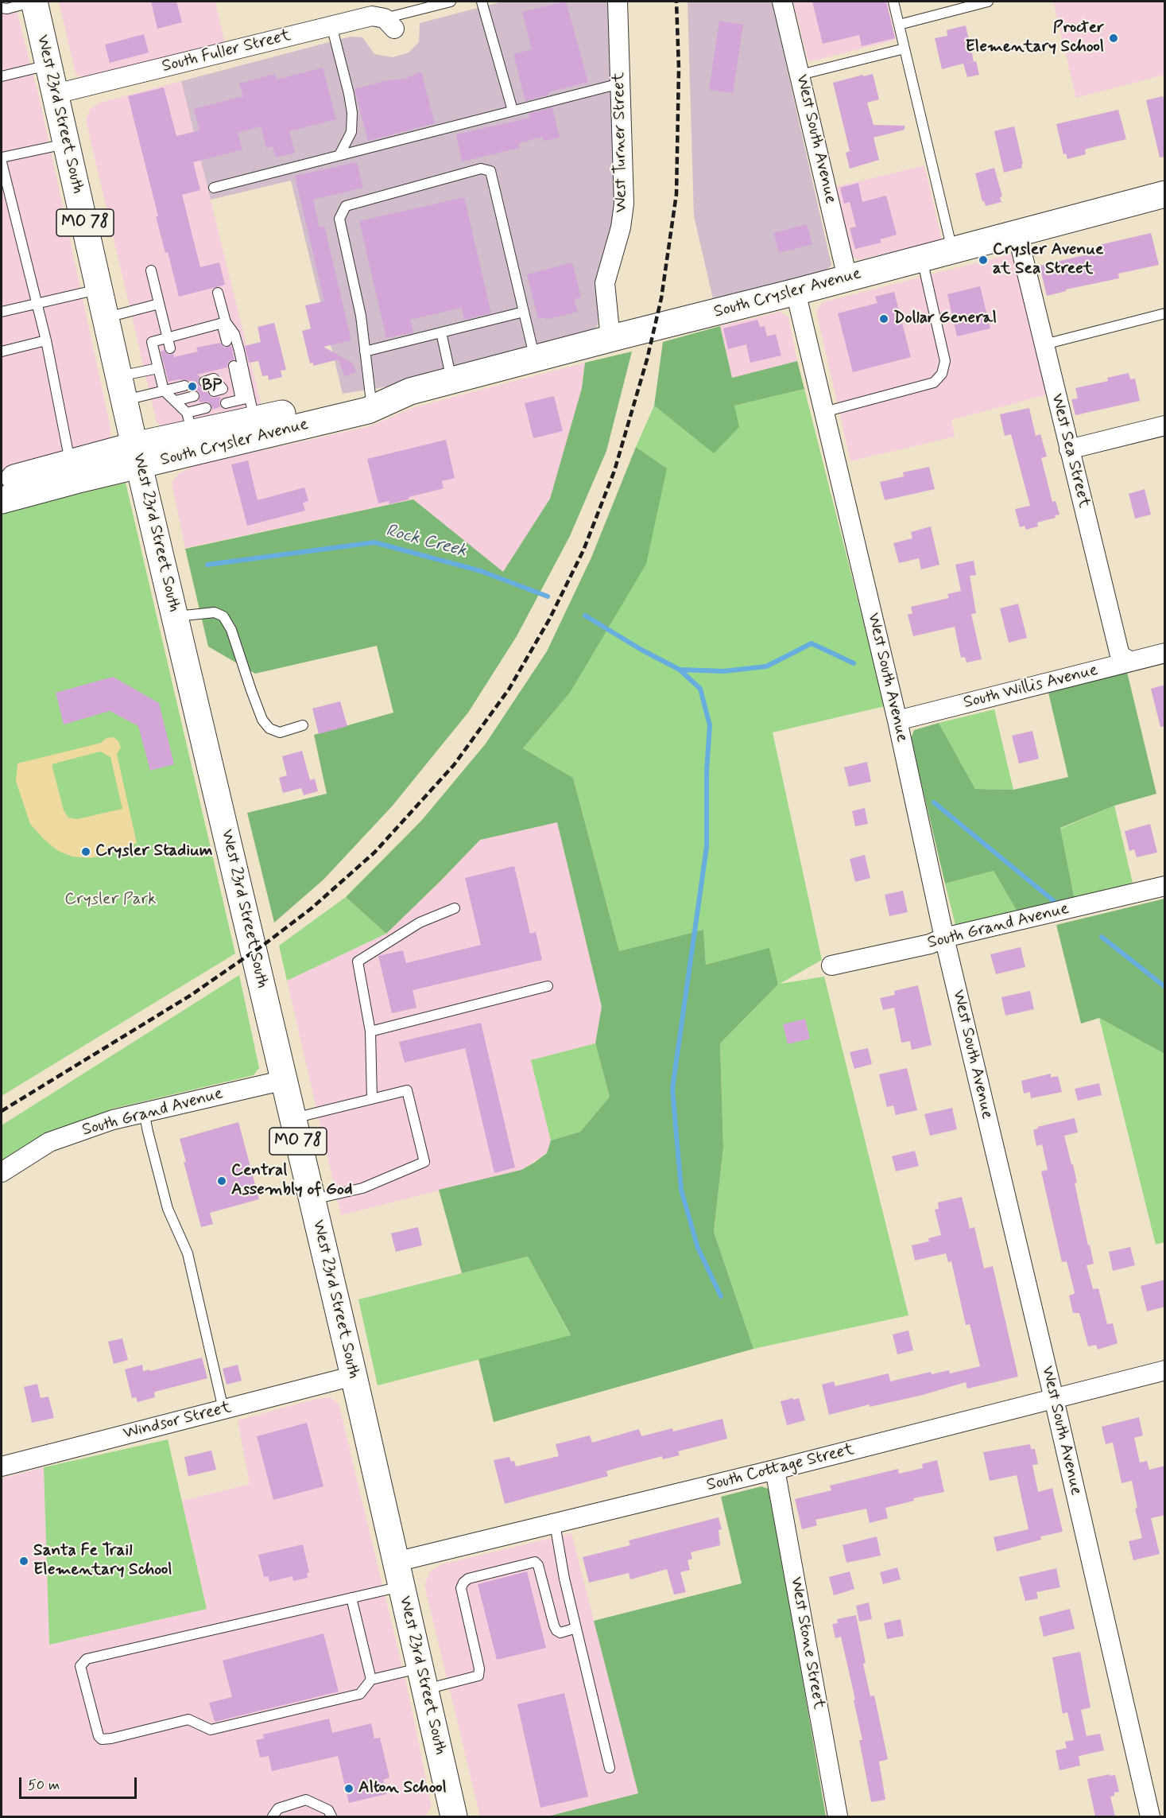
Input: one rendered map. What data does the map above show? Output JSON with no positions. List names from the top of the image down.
{
  "streets": {
    "main road": ["West 23rd Street South", "MO 78", "South Crysler Avenue"],
    "street": [
      "South Fuller Street",
      "West South Avenue",
      "West Turner Street",
      "West Sea Street",
      "South Willis Avenue",
      "South Grand Avenue",
      "Windsor Street",
      "South Cottage Street",
      "West Stone Street"
    ]
  },
  "crossings": [
    ["South Fuller Street", "West 23rd Street South"],
    ["West 23rd Street South", "South Crysler Avenue"],
    ["West 23rd Street South", "South Grand Avenue"],
    ["West 23rd Street South", "Windsor Street"],
    ["West 23rd Street South", "South Cottage Street"],
    ["West South Avenue", "South Crysler Avenue"],
    ["West South Avenue", "South Willis Avenue"],
    ["West South Avenue", "South Grand Avenue"],
    ["West South Avenue", "South Cottage Street"],
    ["West Turner Street", "South Crysler Avenue"],
    ["South Crysler Avenue", "West Sea Street"],
    ["West Sea Street", "South Willis Avenue"],
    ["South Cottage Street", "West Stone Street"]
  ],
  "water": ["Rock Creek"],
  "parks": ["Crysler Park"],
  "places": [
    "Procter Elementary School",
    "Crysler Avenue at Sea Street",
    "Dollar General",
    "BP",
    "Crysler Stadium",
    "Central Assembly of God",
    "Santa Fe Trail Elementary School",
    "Alton School"
  ],
  "scale_bar": "50 m"
}
